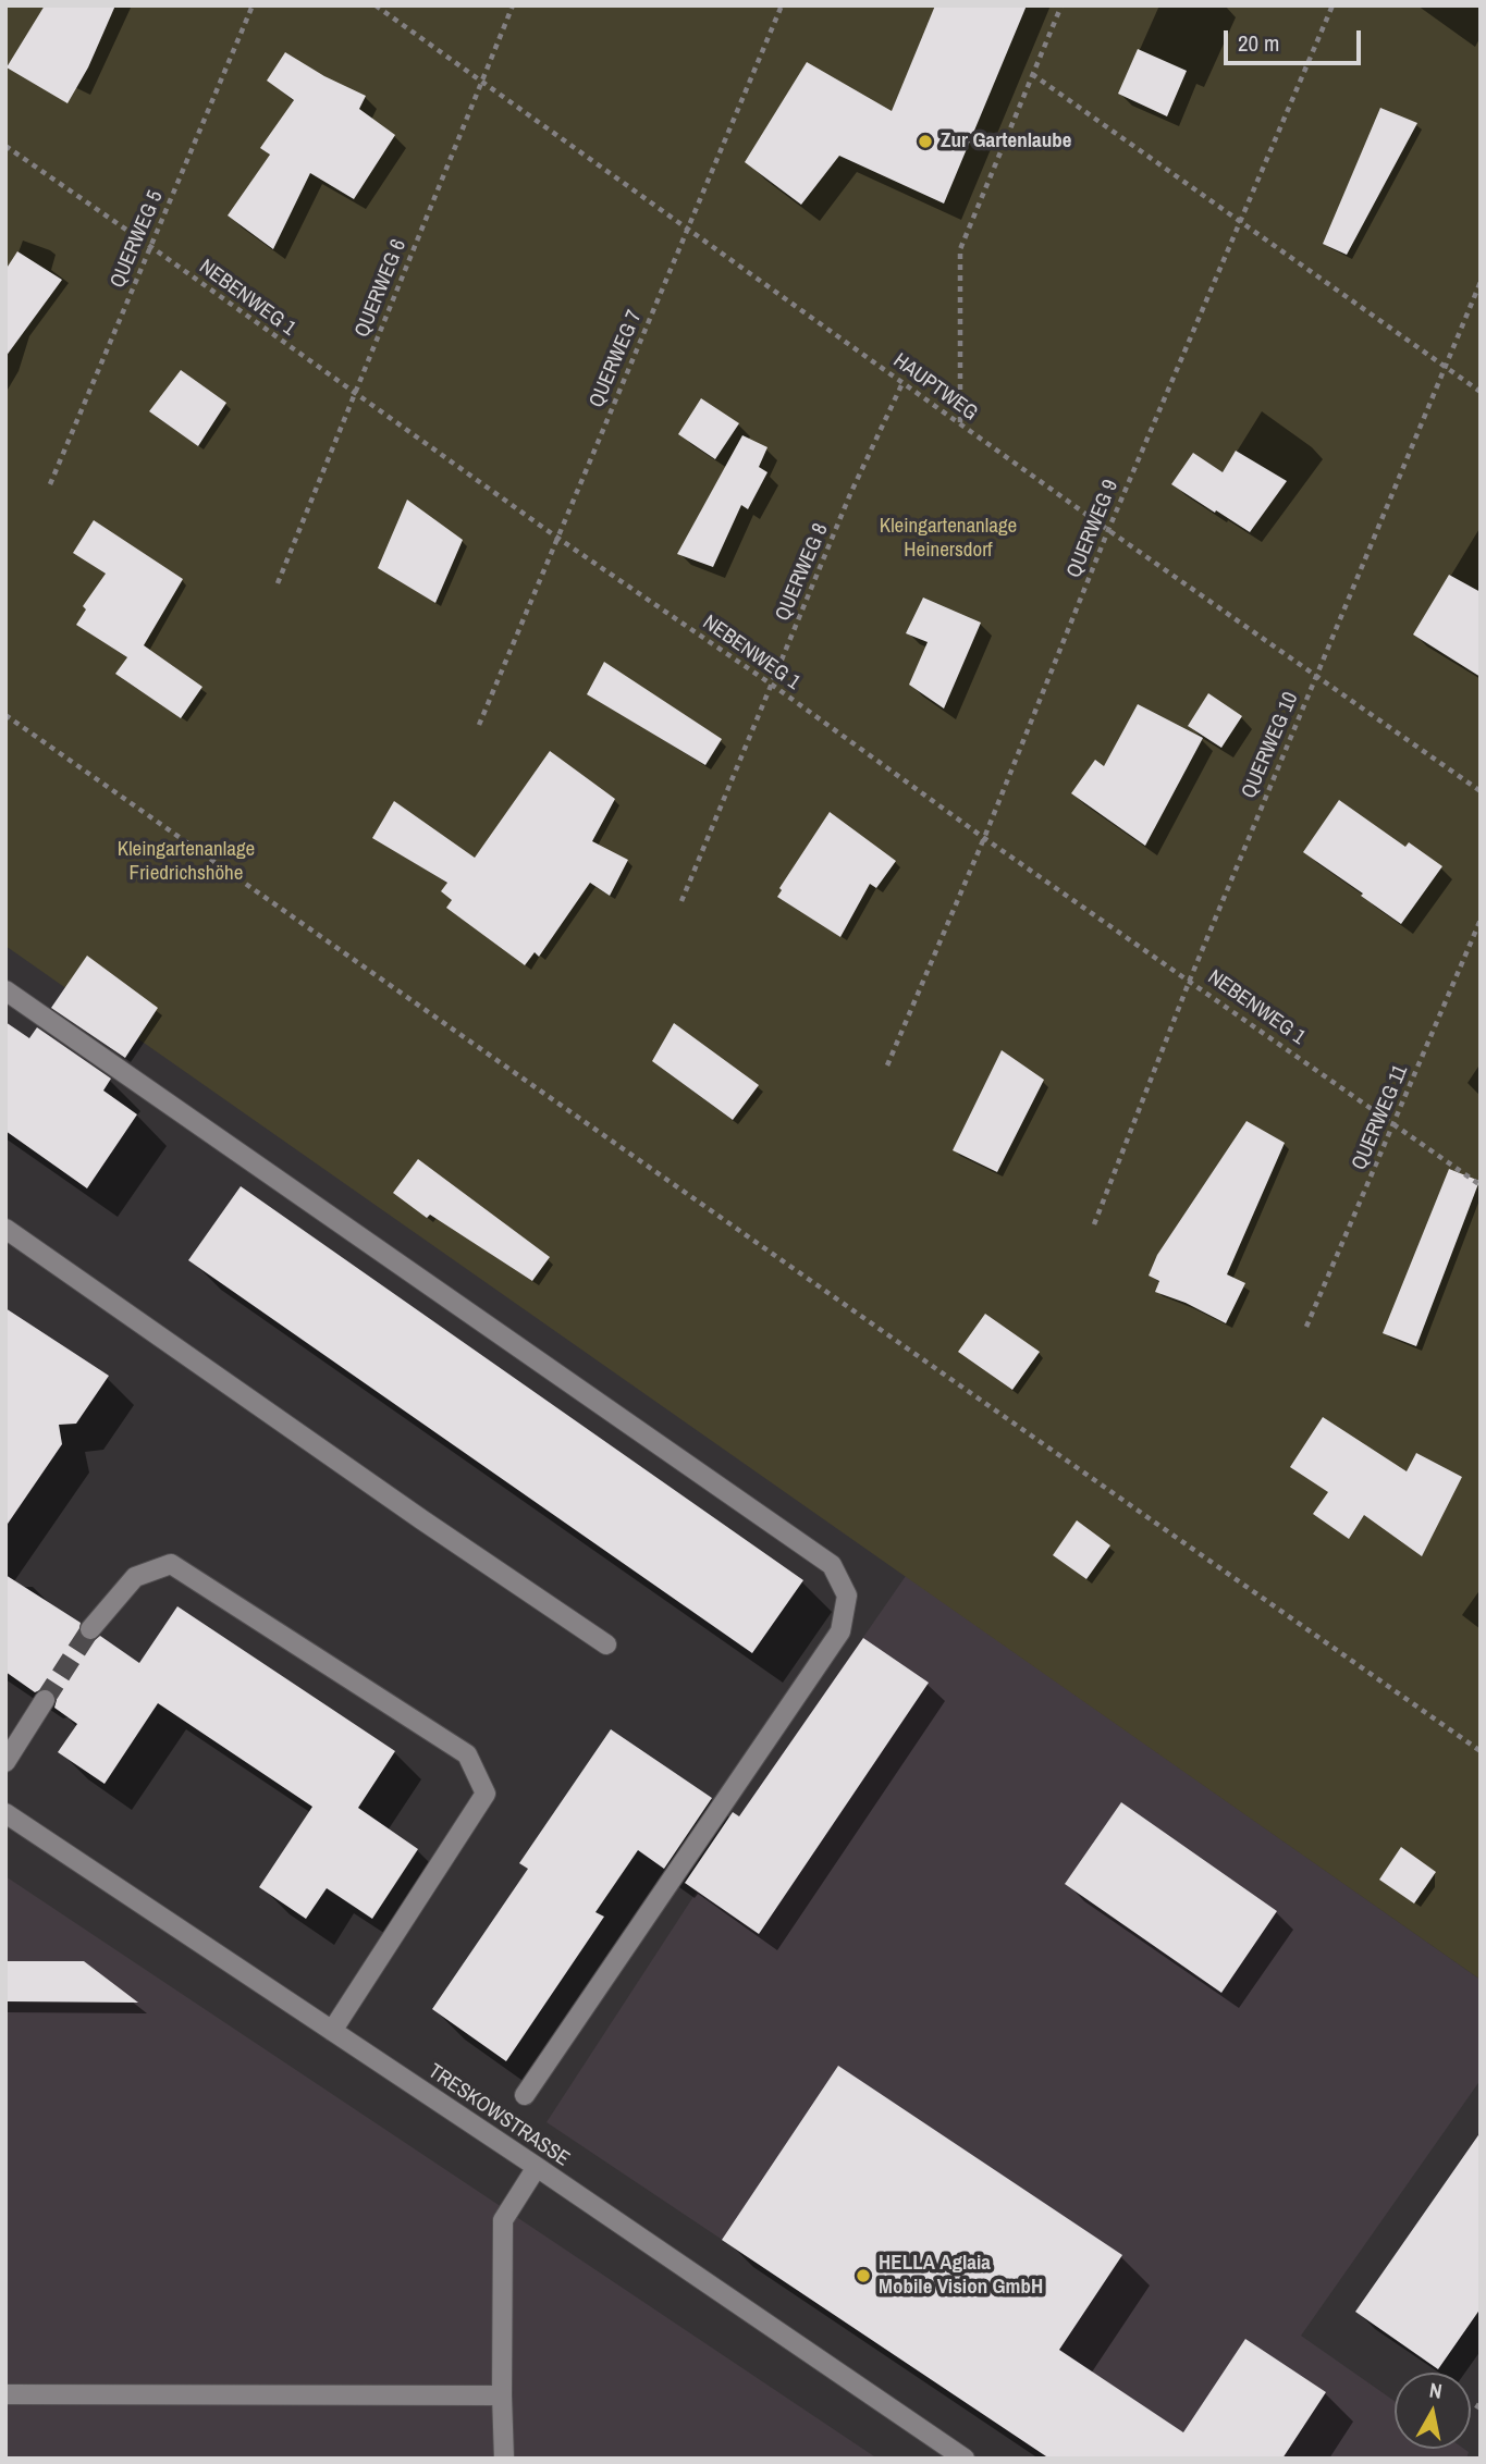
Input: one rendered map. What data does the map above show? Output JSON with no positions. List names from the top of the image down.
{
  "streets": {
    "street": ["TRESKOWSTRASSE"],
    "path": [
      "QUERWEG 5",
      "QUERWEG 6",
      "NEBENWEG 1",
      "QUERWEG 7",
      "HAUPTWEG",
      "QUERWEG 9",
      "QUERWEG 8",
      "QUERWEG 10",
      "QUERWEG 11"
    ]
  },
  "crossings": [
    ["QUERWEG 5", "NEBENWEG 1"],
    ["QUERWEG 6", "NEBENWEG 1"],
    ["QUERWEG 6", "HAUPTWEG"],
    ["NEBENWEG 1", "QUERWEG 7"],
    ["NEBENWEG 1", "QUERWEG 9"],
    ["NEBENWEG 1", "QUERWEG 8"],
    ["NEBENWEG 1", "QUERWEG 10"],
    ["NEBENWEG 1", "QUERWEG 11"],
    ["QUERWEG 7", "HAUPTWEG"],
    ["HAUPTWEG", "QUERWEG 9"],
    ["HAUPTWEG", "QUERWEG 8"],
    ["HAUPTWEG", "QUERWEG 10"]
  ],
  "parks": ["Kleingartenanlage Heinersdorf", "Kleingartenanlage Friedrichshöhe"],
  "places": ["Zur Gartenlaube", "HELLA Aglaia Mobile Vision GmbH"],
  "scale_bar": "20 m",
  "north": "top"
}
